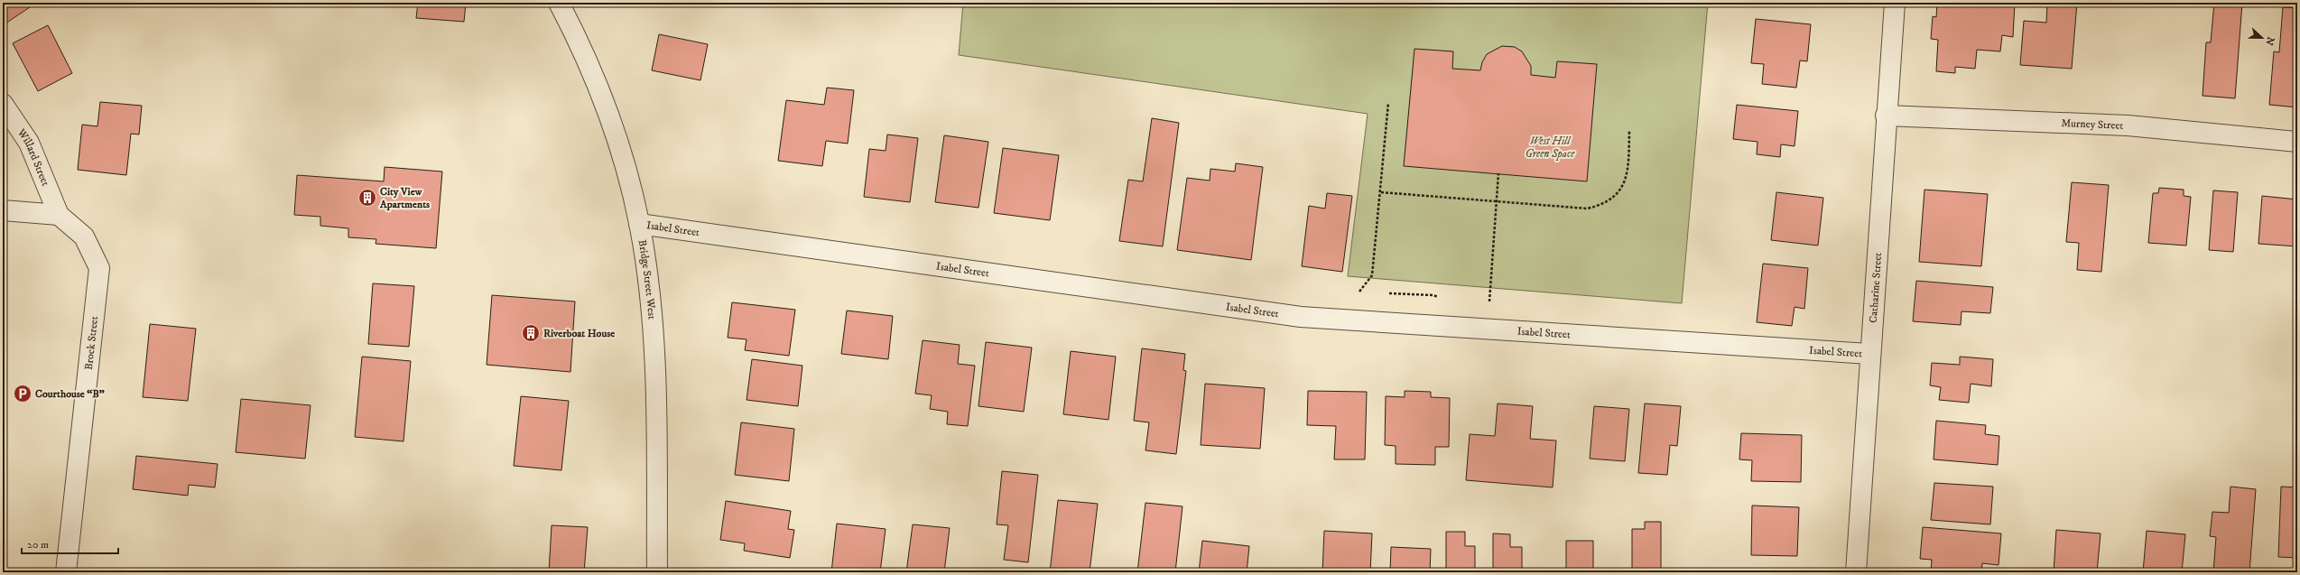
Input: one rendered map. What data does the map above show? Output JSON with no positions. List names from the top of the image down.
{
  "streets": {
    "street": [
      "Murney Street",
      "Willard Street",
      "Isabel Street",
      "Bridge Street West",
      "Catharine Street",
      "Brock Street"
    ]
  },
  "crossings": [
    ["Murney Street", "Catharine Street"],
    ["Willard Street", "Brock Street"],
    ["Isabel Street", "Bridge Street West"],
    ["Isabel Street", "Catharine Street"]
  ],
  "parks": ["West Hill Green Space"],
  "places": {
    "building": ["City View Apartments", "Riverboat House"],
    "parking": ["Courthouse “B”"]
  },
  "scale_bar": "20 m",
  "north": "right"
}
